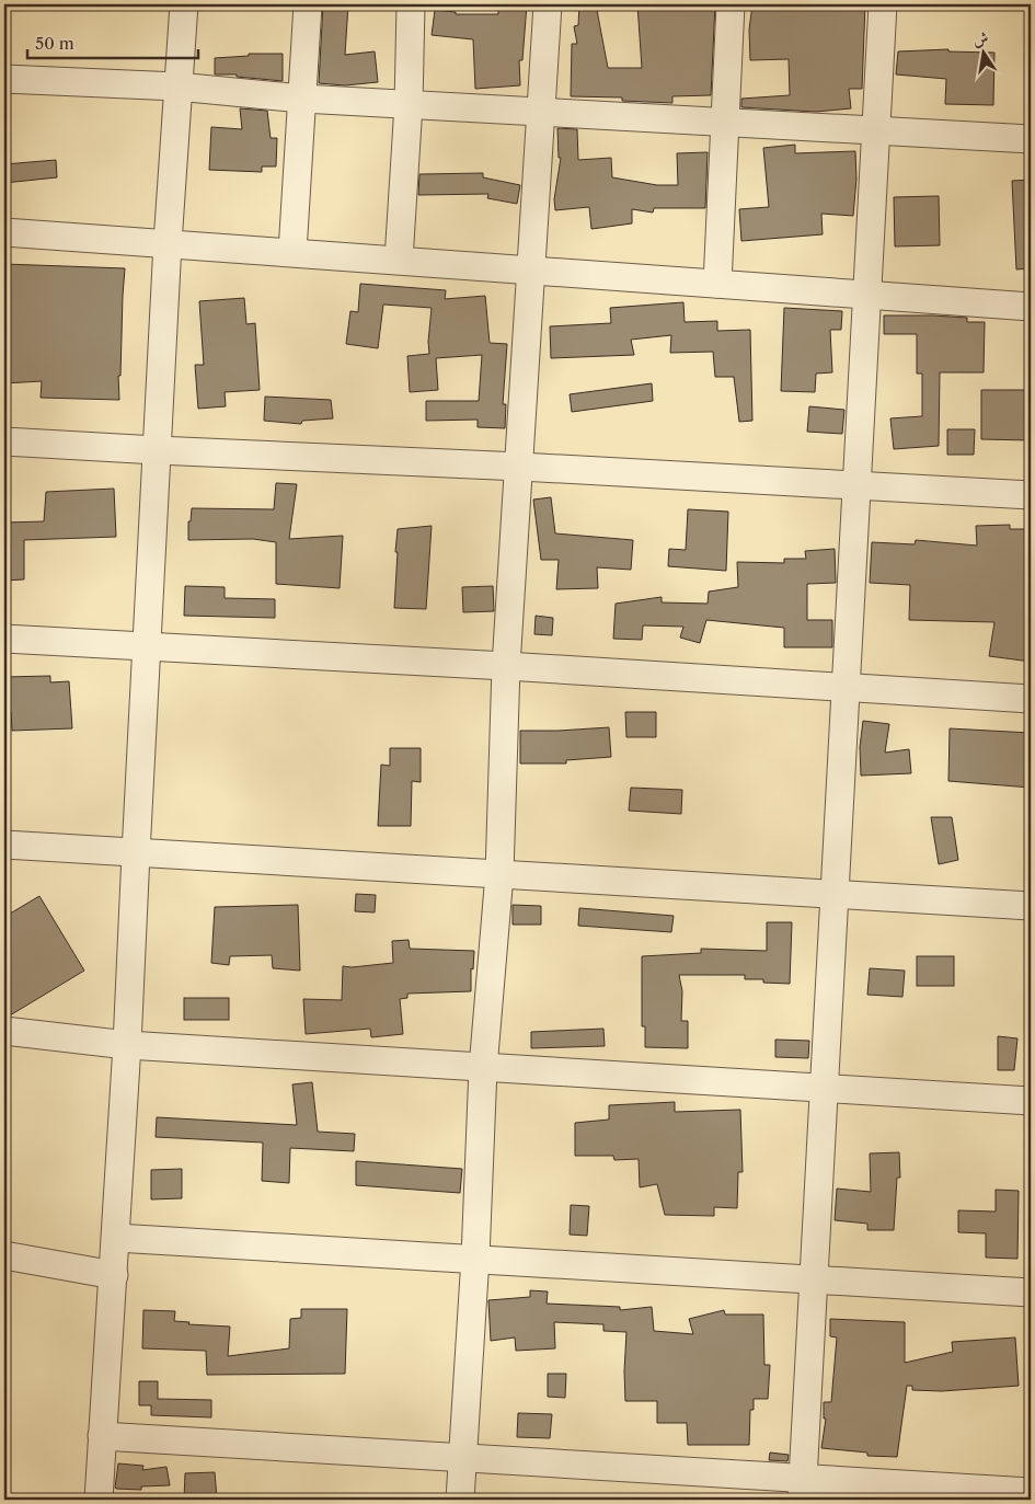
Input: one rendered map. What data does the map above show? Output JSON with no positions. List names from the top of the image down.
{
  "scale_bar": "50 m",
  "north": "top"
}
